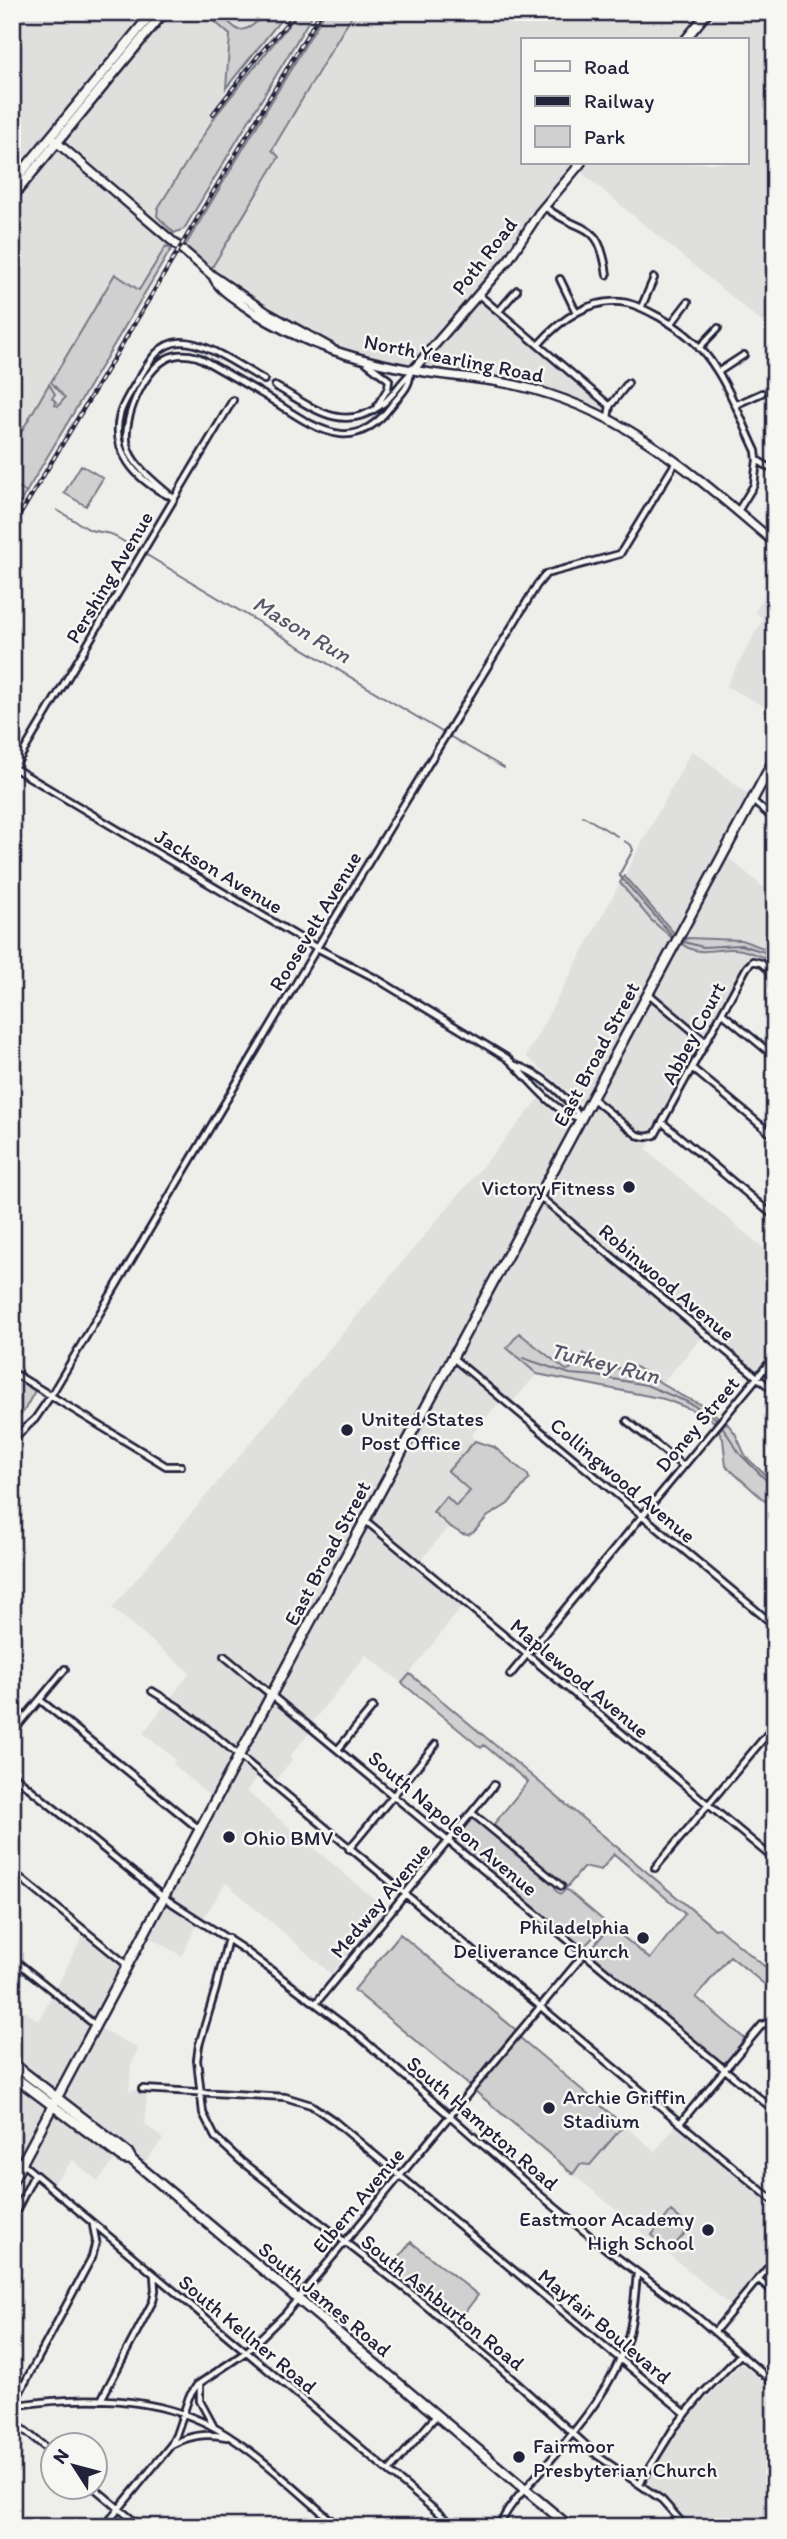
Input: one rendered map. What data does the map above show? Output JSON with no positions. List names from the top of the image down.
{
  "streets": {
    "main road": [
      "Poth Road",
      "North Yearling Road",
      "East Broad Street",
      "South James Road"
    ],
    "street": [
      "Pershing Avenue",
      "Jackson Avenue",
      "Roosevelt Avenue",
      "Abbey Court",
      "Robinwood Avenue",
      "Doney Street",
      "Collingwood Avenue",
      "Maplewood Avenue",
      "South Napoleon Avenue",
      "Medway Avenue",
      "South Hampton Road",
      "Elbern Avenue",
      "South Ashburton Road",
      "Mayfair Boulevard",
      "South Kellner Road"
    ]
  },
  "crossings": [
    ["Poth Road", "North Yearling Road"],
    ["North Yearling Road", "Roosevelt Avenue"],
    ["Pershing Avenue", "Jackson Avenue"],
    ["Jackson Avenue", "Roosevelt Avenue"],
    ["Jackson Avenue", "East Broad Street"],
    ["East Broad Street", "Robinwood Avenue"],
    ["East Broad Street", "Collingwood Avenue"],
    ["East Broad Street", "Maplewood Avenue"],
    ["East Broad Street", "South Napoleon Avenue"],
    ["East Broad Street", "South Hampton Road"],
    ["East Broad Street", "South James Road"],
    ["East Broad Street", "South Kellner Road"],
    ["Robinwood Avenue", "Doney Street"],
    ["Doney Street", "Collingwood Avenue"],
    ["Doney Street", "Maplewood Avenue"],
    ["South Napoleon Avenue", "Medway Avenue"],
    ["South Napoleon Avenue", "Elbern Avenue"],
    ["Medway Avenue", "South Hampton Road"],
    ["South Hampton Road", "Elbern Avenue"],
    ["South Hampton Road", "South Ashburton Road"],
    ["Elbern Avenue", "South James Road"],
    ["Elbern Avenue", "South Ashburton Road"],
    ["Elbern Avenue", "Mayfair Boulevard"],
    ["Elbern Avenue", "South Kellner Road"],
    ["South Ashburton Road", "Mayfair Boulevard"]
  ],
  "water": ["Mason Run", "Turkey Run"],
  "places": [
    "Victory Fitness",
    "United States Post Office",
    "Ohio BMV",
    "Philadelphia Deliverance Church",
    "Archie Griffin Stadium",
    "Eastmoor Academy High School",
    "Fairmoor Presbyterian Church"
  ],
  "legend": ["Road", "Railway", "Park"],
  "north": "top left"
}
